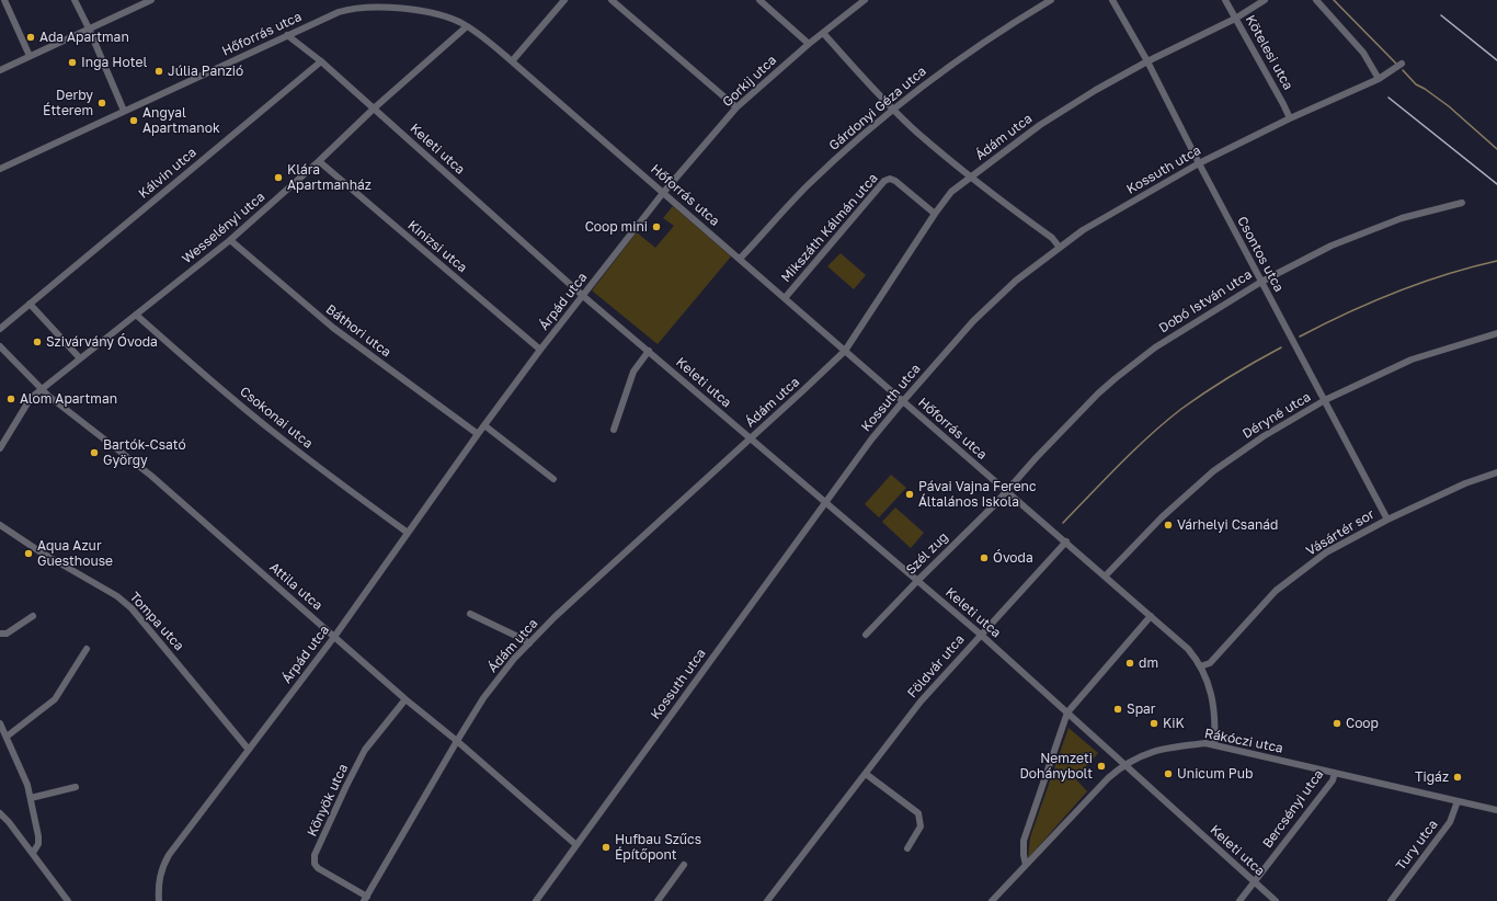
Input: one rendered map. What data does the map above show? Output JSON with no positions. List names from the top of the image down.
{
  "streets": {
    "street": [
      "Hőforrás utca",
      "Kötelesi utca",
      "Gorkij utca",
      "Gárdonyi Géza utca",
      "Ádám utca",
      "Keleti utca",
      "Kossuth utca",
      "Kálvin utca",
      "Wesselényi utca",
      "Mikszáth Kálmán utca",
      "Kinizsi utca",
      "Csontos utca",
      "Árpád utca",
      "Dobó István utca",
      "Báthori utca",
      "Déryné utca",
      "Csokonai utca",
      "Vásártér sor",
      "Szél zug",
      "Attila utca",
      "Tompa utca",
      "Földvár utca",
      "Rákóczi utca",
      "Könyök utca",
      "Bercsényi utca",
      "Tury utca"
    ]
  },
  "crossings": [
    ["Hőforrás utca", "Gorkij utca"],
    ["Hőforrás utca", "Gárdonyi Géza utca"],
    ["Hőforrás utca", "Ádám utca"],
    ["Hőforrás utca", "Keleti utca"],
    ["Hőforrás utca", "Kossuth utca"],
    ["Hőforrás utca", "Wesselényi utca"],
    ["Hőforrás utca", "Mikszáth Kálmán utca"],
    ["Hőforrás utca", "Árpád utca"],
    ["Hőforrás utca", "Dobó István utca"],
    ["Hőforrás utca", "Déryné utca"],
    ["Hőforrás utca", "Vásártér sor"],
    ["Hőforrás utca", "Szél zug"],
    ["Hőforrás utca", "Földvár utca"],
    ["Hőforrás utca", "Rákóczi utca"],
    ["Kötelesi utca", "Ádám utca"],
    ["Kötelesi utca", "Kossuth utca"],
    ["Gorkij utca", "Árpád utca"],
    ["Ádám utca", "Keleti utca"],
    ["Ádám utca", "Mikszáth Kálmán utca"],
    ["Ádám utca", "Csontos utca"],
    ["Ádám utca", "Attila utca"],
    ["Ádám utca", "Könyök utca"],
    ["Keleti utca", "Kossuth utca"],
    ["Keleti utca", "Kálvin utca"],
    ["Keleti utca", "Wesselényi utca"],
    ["Keleti utca", "Árpád utca"],
    ["Keleti utca", "Szél zug"],
    ["Keleti utca", "Földvár utca"],
    ["Keleti utca", "Rákóczi utca"],
    ["Keleti utca", "Bercsényi utca"],
    ["Kossuth utca", "Csontos utca"],
    ["Kossuth utca", "Attila utca"],
    ["Wesselényi utca", "Kinizsi utca"],
    ["Wesselényi utca", "Báthori utca"],
    ["Wesselényi utca", "Csokonai utca"],
    ["Wesselényi utca", "Attila utca"],
    ["Kinizsi utca", "Árpád utca"],
    ["Csontos utca", "Dobó István utca"],
    ["Csontos utca", "Déryné utca"],
    ["Csontos utca", "Vásártér sor"],
    ["Árpád utca", "Báthori utca"],
    ["Árpád utca", "Csokonai utca"],
    ["Árpád utca", "Attila utca"],
    ["Árpád utca", "Tompa utca"],
    ["Dobó István utca", "Szél zug"],
    ["Attila utca", "Könyök utca"],
    ["Rákóczi utca", "Bercsényi utca"],
    ["Rákóczi utca", "Tury utca"]
  ],
  "places": [
    "Ada Apartman",
    "Inga Hotel",
    "Júlia Panzió",
    "Derby Étterem",
    "Angyal Apartmanok",
    "Klára Apartmanház",
    "Coop mini",
    "Szivárvány Óvoda",
    "Alom Apartman",
    "Bartók-Csató György",
    "Pávai Vajna Ferenc Általános Iskola",
    "Várhelyi Csanád",
    "Aqua Azur Guesthouse",
    "Óvoda",
    "dm",
    "Spar",
    "KiK",
    "Coop",
    "Nemzeti Dohánybolt",
    "Unicum Pub",
    "Tigáz",
    "Hufbau Szűcs Építőpont"
  ]
}
